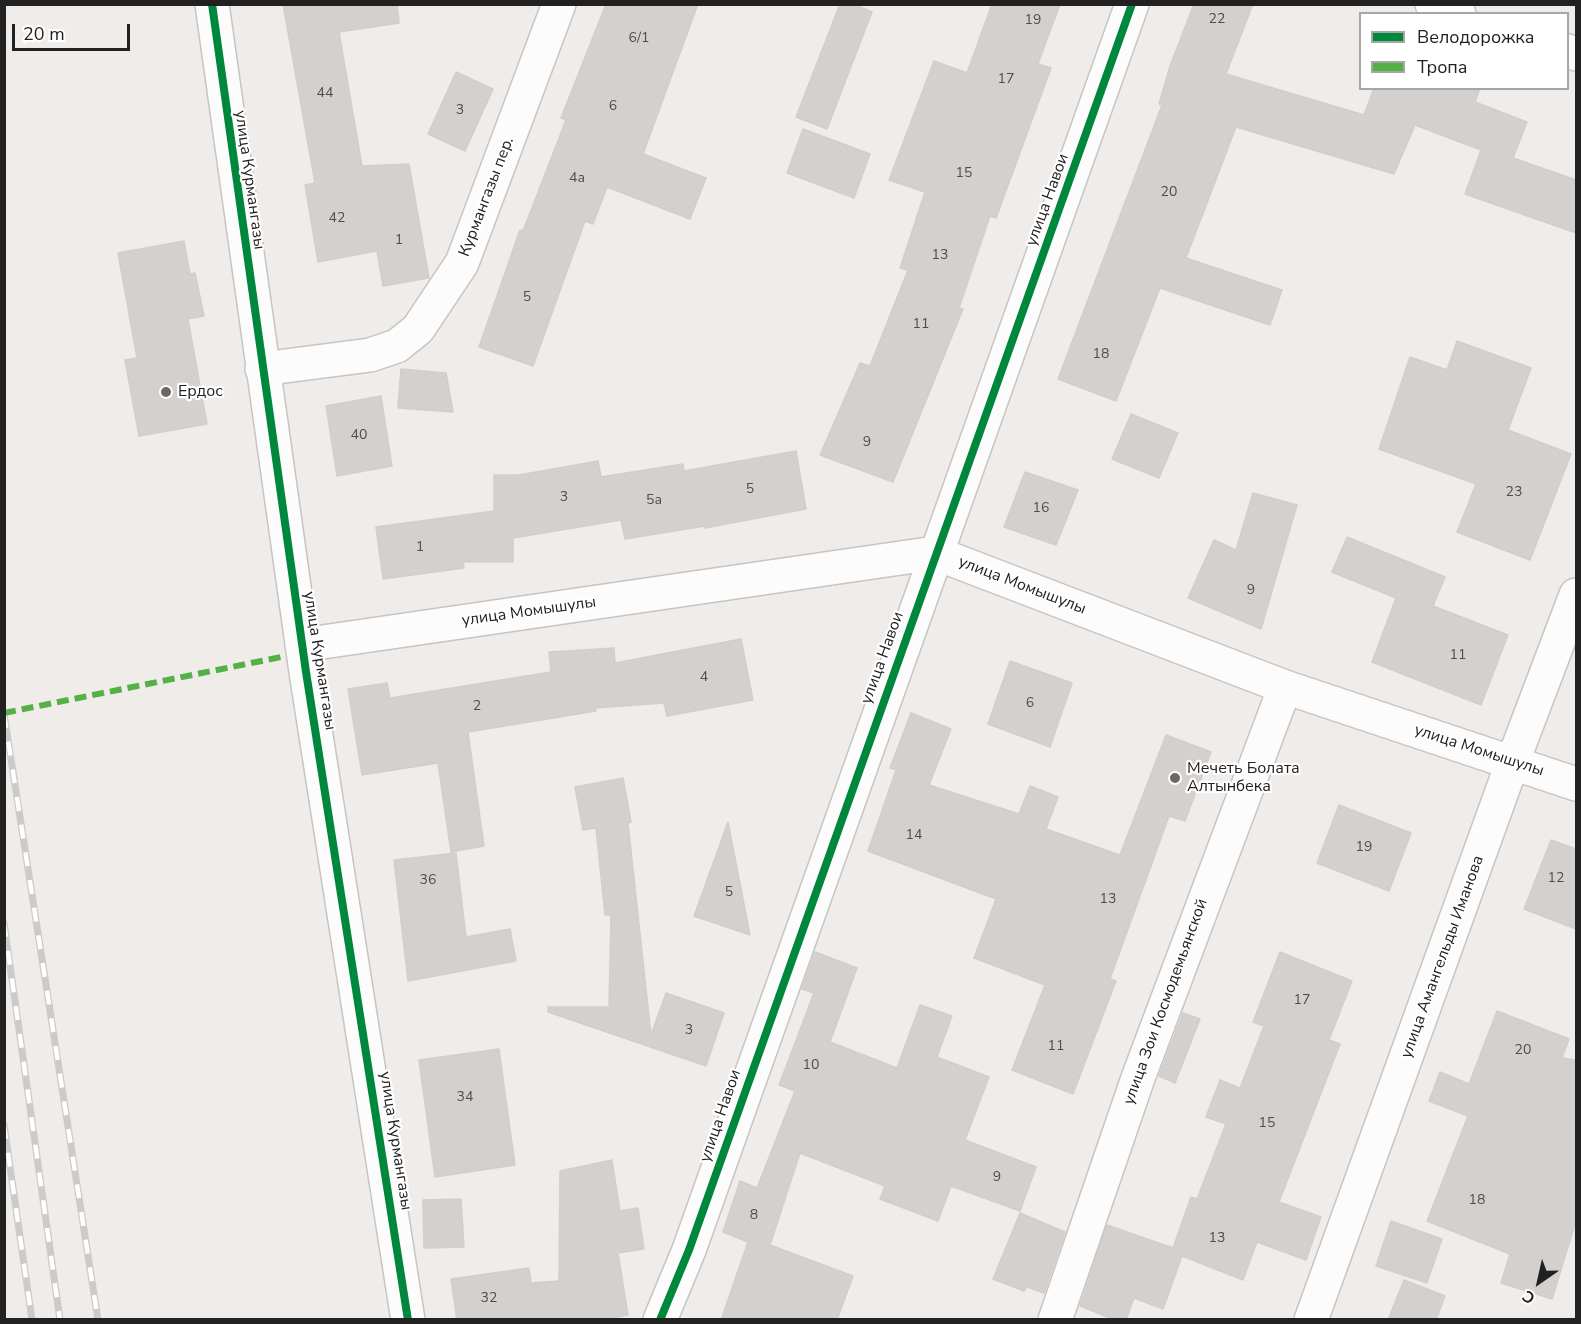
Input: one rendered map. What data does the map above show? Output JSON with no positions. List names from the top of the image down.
{
  "streets": {
    "street": [
      "улица Курмангазы",
      "Курмангазы пер.",
      "улица Навои",
      "улица Момышулы",
      "улица Амангельды Иманова",
      "улица Зои Космодемьянской"
    ]
  },
  "crossings": [
    ["улица Курмангазы", "Курмангазы пер."],
    ["улица Курмангазы", "улица Момышулы"],
    ["улица Навои", "улица Момышулы"],
    ["улица Момышулы", "улица Амангельды Иманова"],
    ["улица Момышулы", "улица Зои Космодемьянской"]
  ],
  "places": ["Ердос", "Мечеть Болата Алтынбека"],
  "house_numbers": [
    "22",
    "19",
    "6/1",
    "17",
    "44",
    "6",
    "3",
    "15",
    "4а",
    "20",
    "42",
    "1",
    "13",
    "5",
    "11",
    "18",
    "40",
    "9",
    "5",
    "23",
    "3",
    "5а",
    "16",
    "1",
    "9",
    "11",
    "4",
    "6",
    "2",
    "14",
    "19",
    "12",
    "36",
    "5",
    "13",
    "17",
    "3",
    "11",
    "20",
    "10",
    "34",
    "15",
    "9",
    "18",
    "8",
    "13",
    "32"
  ],
  "legend": ["Велодорожка", "Тропа"],
  "scale_bar": "20 m",
  "north": "bottom left"
}
